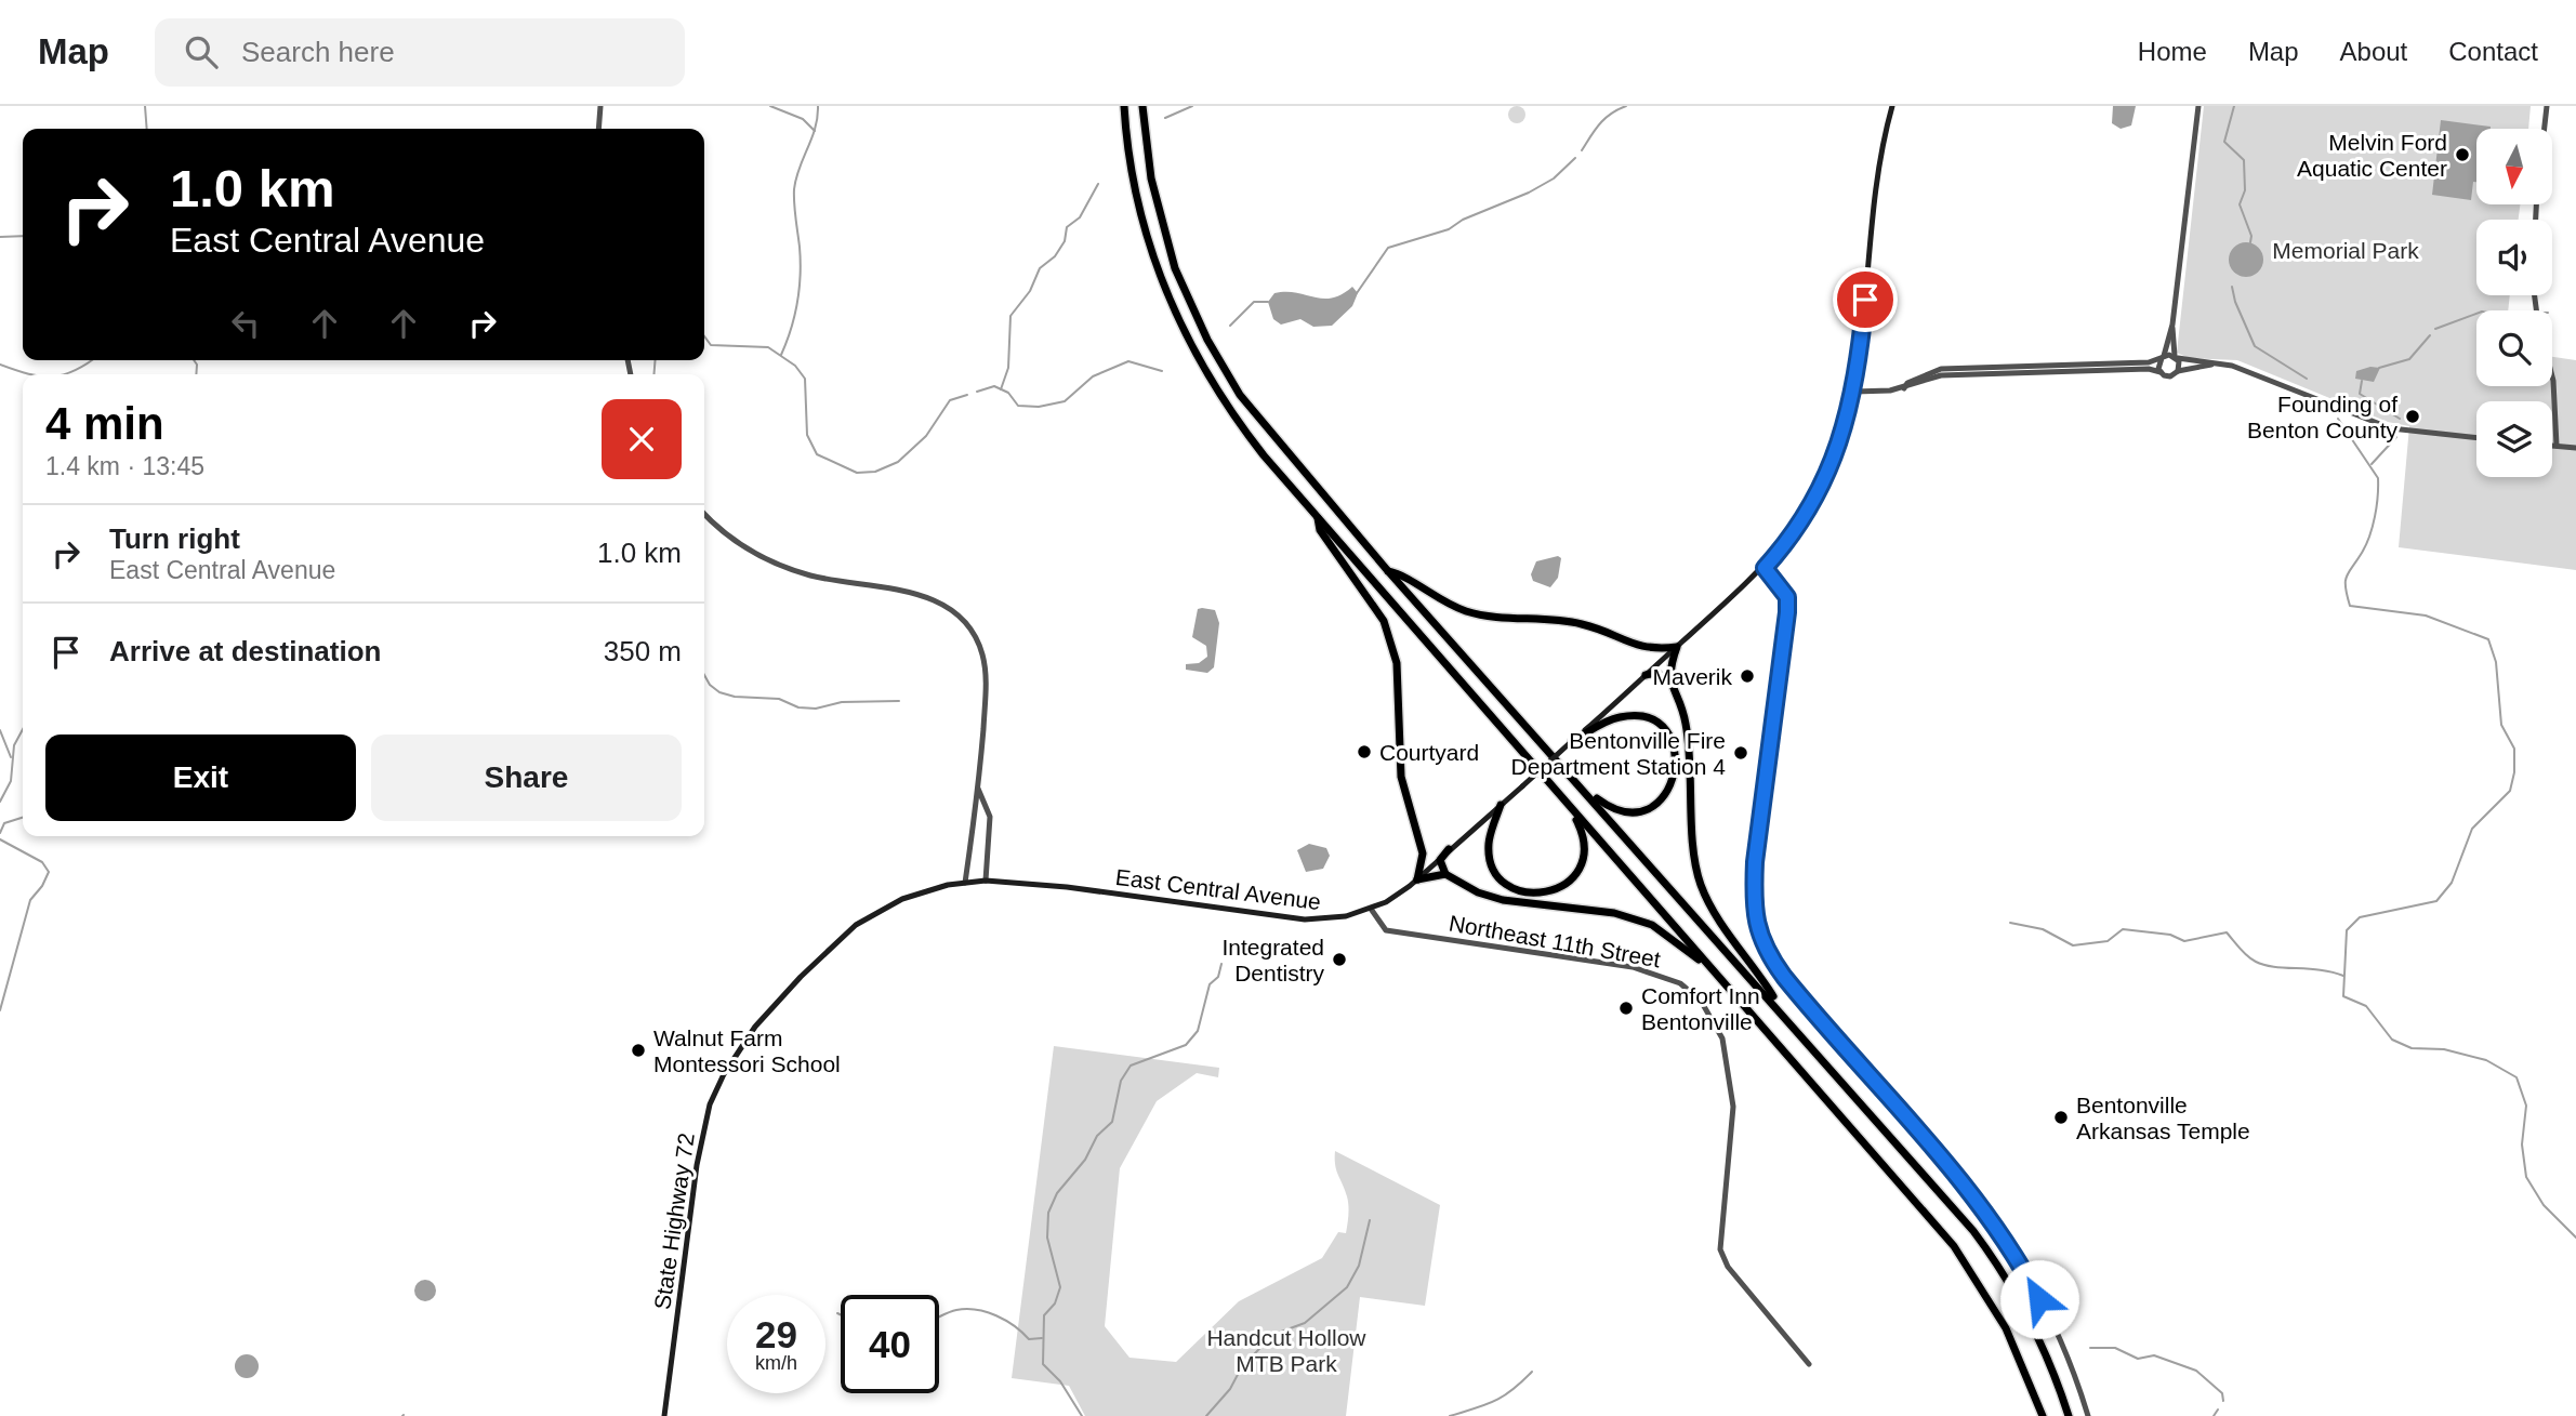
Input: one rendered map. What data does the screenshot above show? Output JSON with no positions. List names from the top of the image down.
{
  "streets": {
    "main road": ["East Central Avenue", "State Highway 72"],
    "street": ["Northeast 11th Street"]
  },
  "crossings": [
    ["East Central Avenue", "Northeast 11th Street"],
    ["East Central Avenue", "State Highway 72"]
  ],
  "parks": ["Memorial Park", "Handcut Hollow MTB Park"],
  "places": [
    "Melvin Ford Aquatic Center",
    "Founding of Benton County",
    "Maverik",
    "Courtyard",
    "Bentonville Fire Department Station 4",
    "Integrated Dentistry",
    "Comfort Inn Bentonville",
    "Walnut Farm Montessori School",
    "Bentonville Arkansas Temple"
  ],
  "north": "bottom",
  "page": {
    "header": "Map",
    "search": "Search here",
    "nav": [
      "Home",
      "Map",
      "About",
      "Contact"
    ],
    "turn": ["1.0 km", "East Central Avenue"],
    "heading": ["4 min", "1.4 km · 13:45"],
    "list": [
      {
        "name": "Turn right",
        "note": "East Central Avenue",
        "value": "1.0 km"
      },
      {
        "name": "Arrive at destination",
        "value": "350 m"
      }
    ],
    "buttons": ["Exit", "Share"],
    "speed": "29 km/h",
    "limit": "40"
  }
}
